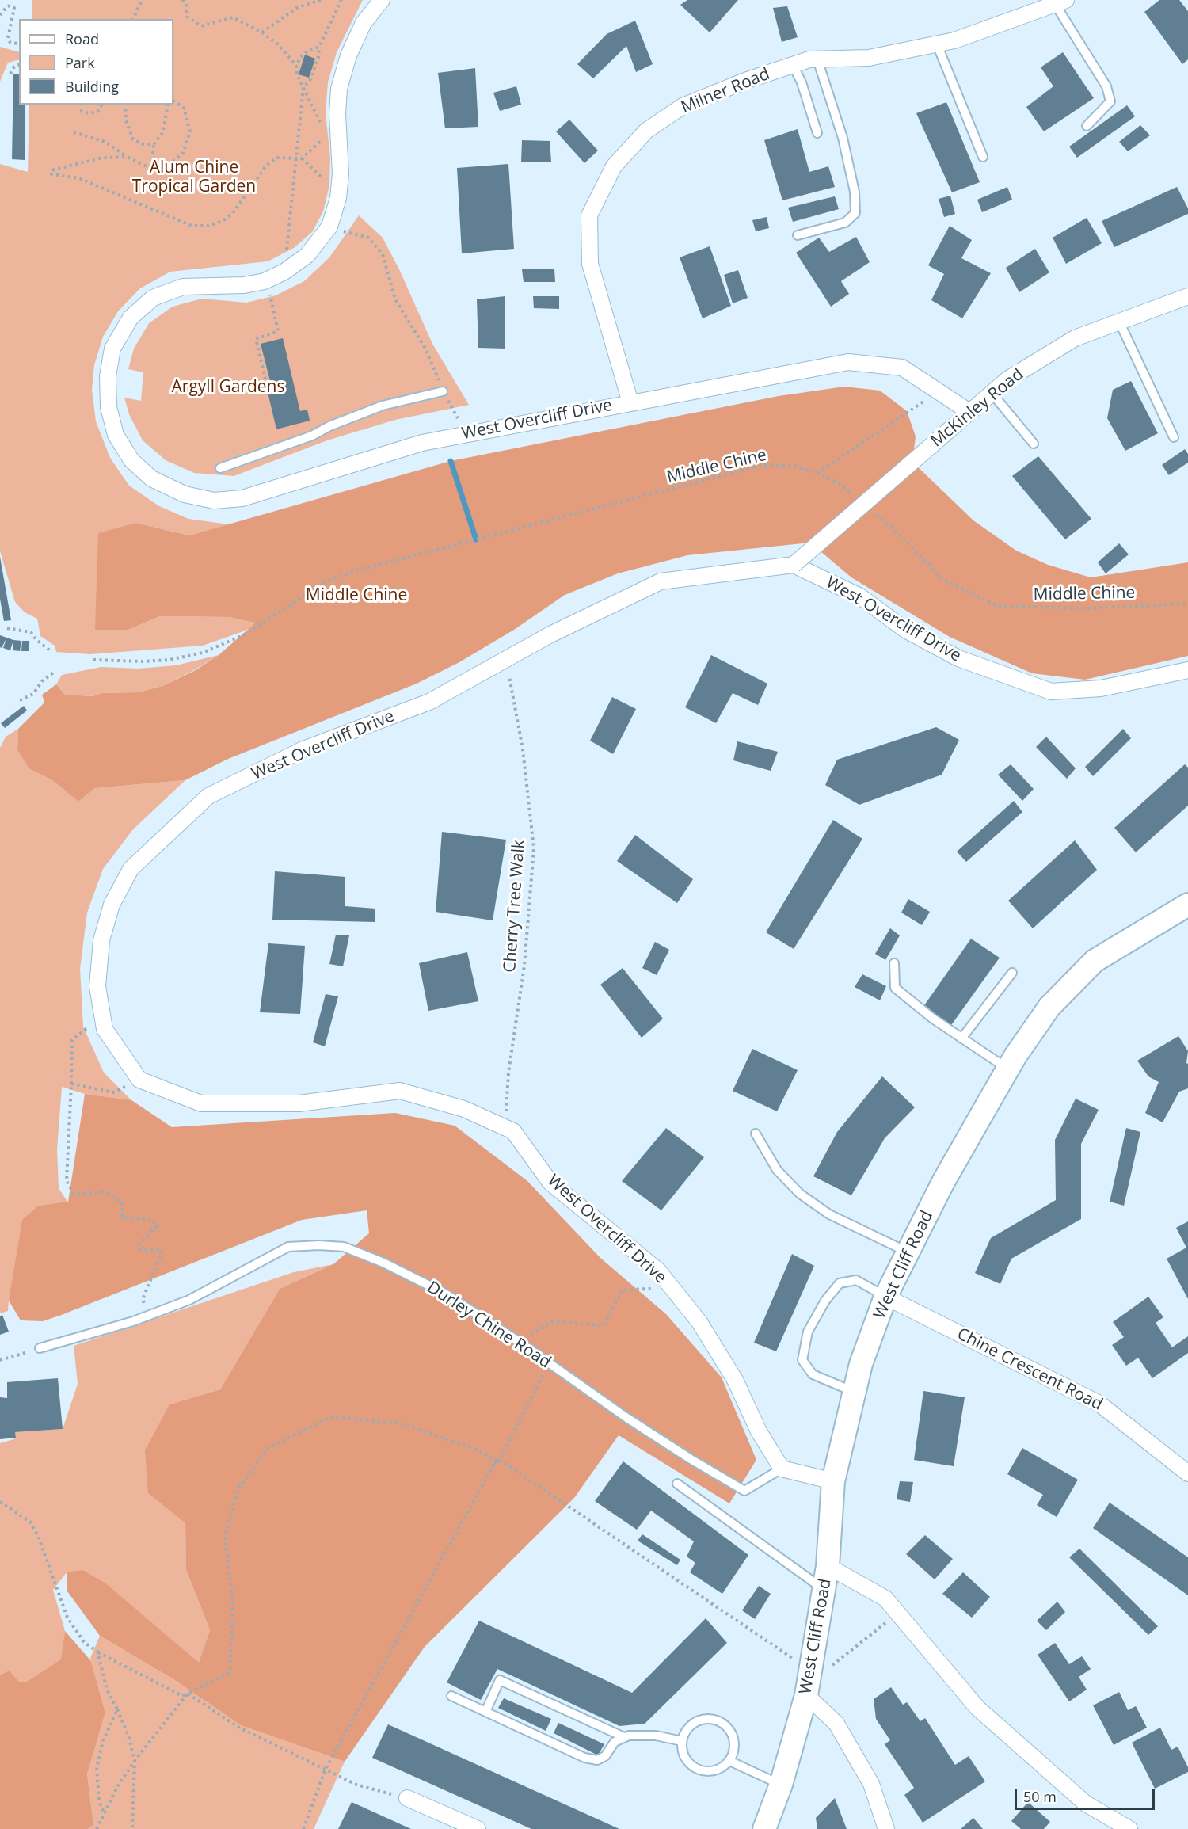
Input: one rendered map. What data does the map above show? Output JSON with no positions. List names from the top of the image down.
{
  "streets": {
    "street": [
      "Milner Road",
      "McKinley Road",
      "West Overcliff Drive",
      "West Cliff Road",
      "Chine Crescent Road"
    ],
    "lane": ["Durley Chine Road"],
    "path": ["Middle Chine", "Cherry Tree Walk"]
  },
  "crossings": [
    ["Milner Road", "West Overcliff Drive"],
    ["McKinley Road", "West Overcliff Drive"],
    ["West Overcliff Drive", "Cherry Tree Walk"],
    ["West Overcliff Drive", "Durley Chine Road"],
    ["West Cliff Road", "Chine Crescent Road"]
  ],
  "parks": ["Alum Chine Tropical Garden", "Argyll Gardens", "Middle Chine"],
  "legend": ["Road", "Park", "Building"],
  "scale_bar": "50 m"
}
